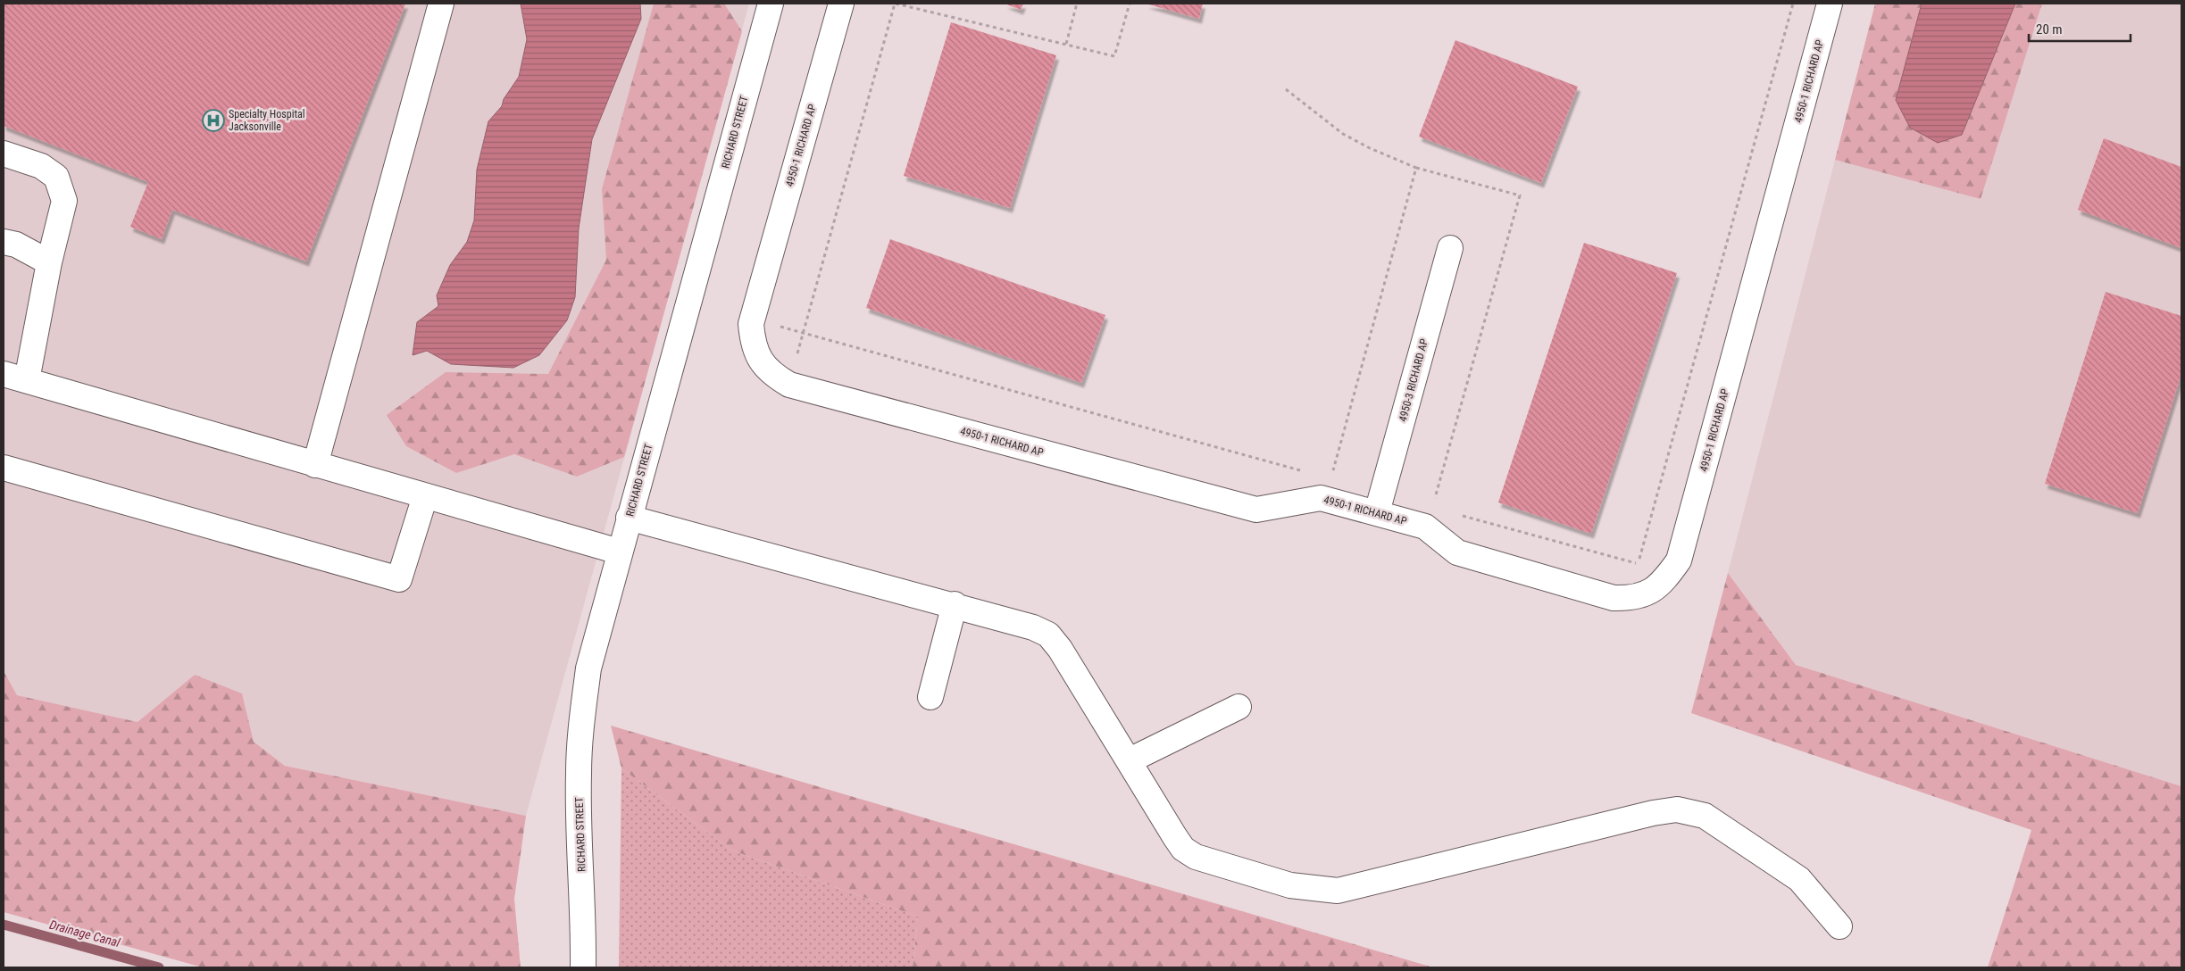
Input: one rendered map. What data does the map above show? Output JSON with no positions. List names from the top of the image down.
{
  "streets": {
    "street": ["4950-1 RICHARD AP", "RICHARD STREET", "4950-3 RICHARD AP"]
  },
  "crossings": [
    ["4950-1 RICHARD AP", "4950-3 RICHARD AP"]
  ],
  "water": ["Drainage Canal"],
  "places": {
    "hospital": ["Specialty Hospital Jacksonville"]
  },
  "scale_bar": "20 m"
}
